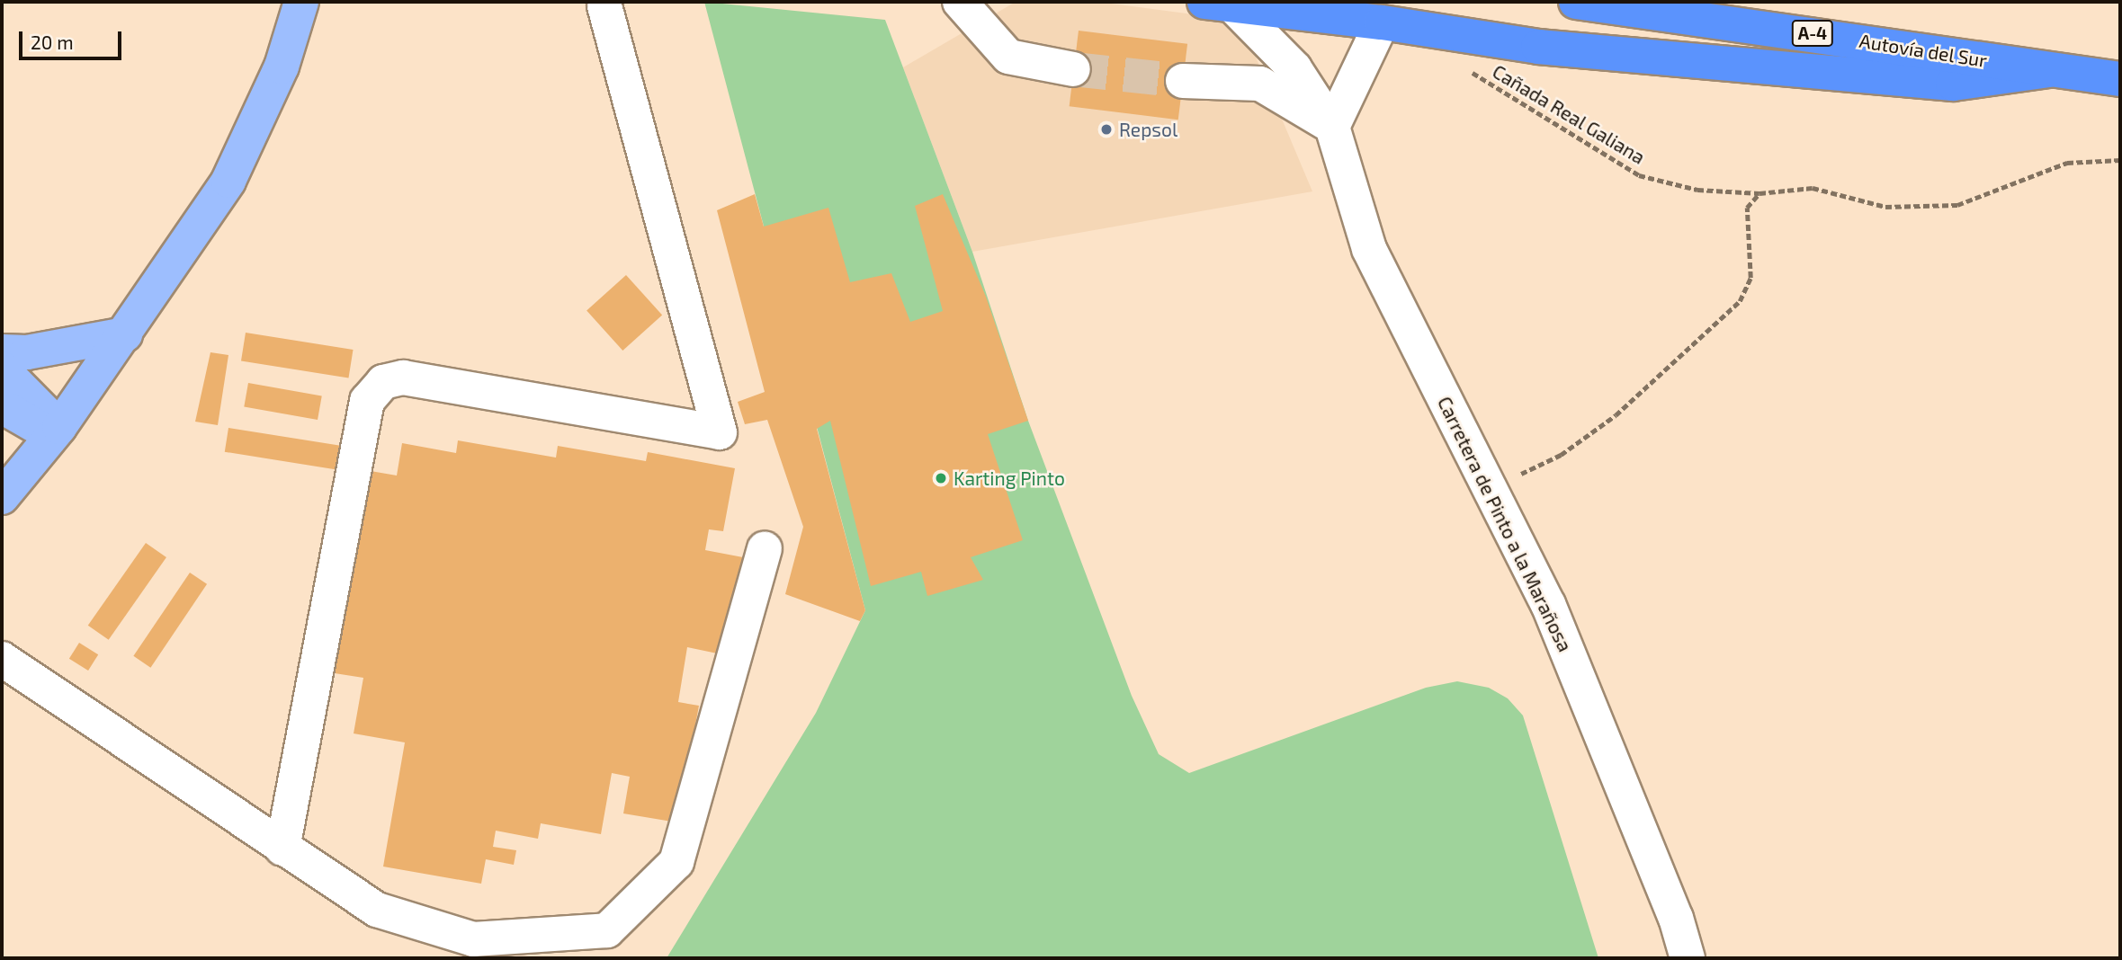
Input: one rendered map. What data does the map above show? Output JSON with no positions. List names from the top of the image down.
{
  "streets": {
    "highway": ["A-4", "Autovía del Sur"],
    "street": ["Carretera de Pinto a la Marañosa"],
    "path": ["Cañada Real Galiana"]
  },
  "places": ["Repsol", "Karting Pinto"],
  "scale_bar": "20 m"
}
